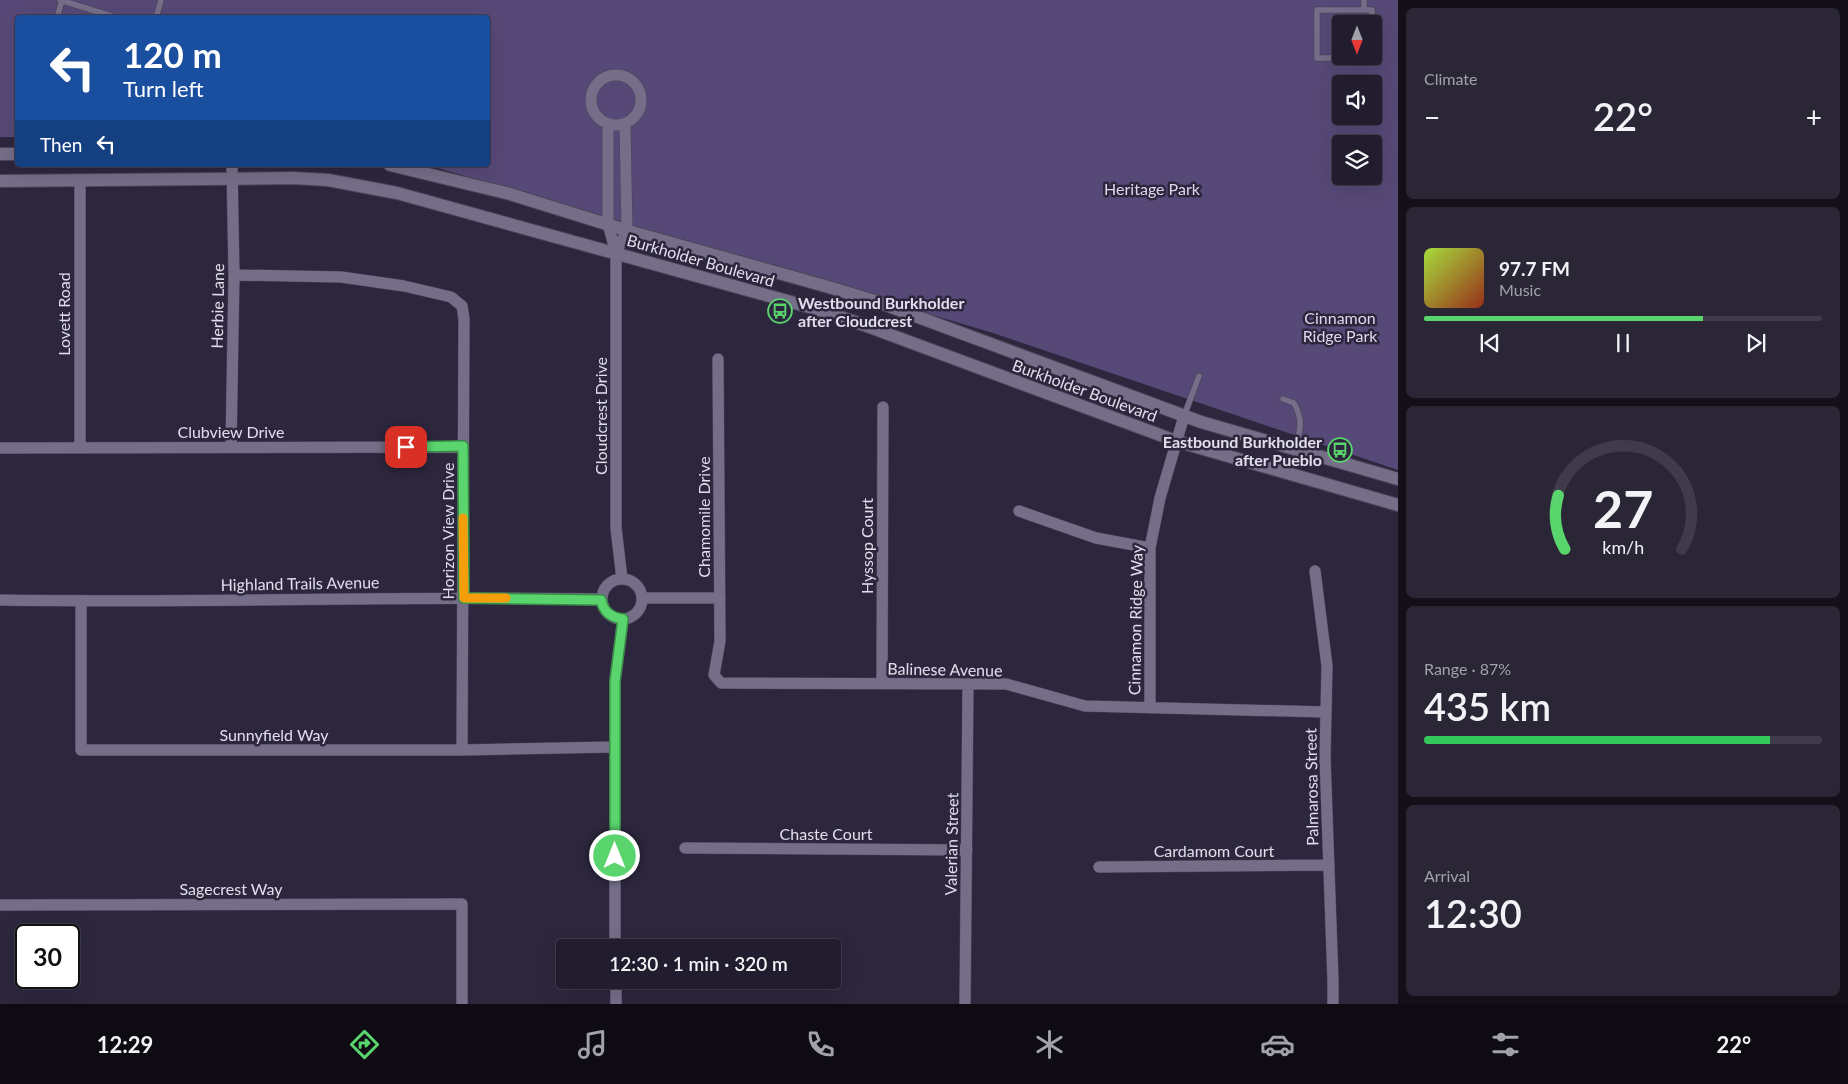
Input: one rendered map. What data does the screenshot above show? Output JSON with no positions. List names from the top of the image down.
{
  "streets": {
    "main road": ["Burkholder Boulevard"],
    "street": [
      "Herbie Lane",
      "Lovett Road",
      "Cloudcrest Drive",
      "Clubview Drive",
      "Chamomile Drive",
      "Horizon View Drive",
      "Hyssop Court",
      "Highland Trails Avenue",
      "Cinnamon Ridge Way",
      "Balinese Avenue",
      "Sunnyfield Way",
      "Palmarosa Street",
      "Chaste Court",
      "Valerian Street",
      "Cardamom Court",
      "Sagecrest Way"
    ]
  },
  "crossings": [
    ["Burkholder Boulevard", "Herbie Lane"],
    ["Burkholder Boulevard", "Lovett Road"],
    ["Burkholder Boulevard", "Cloudcrest Drive"],
    ["Burkholder Boulevard", "Cinnamon Ridge Way"],
    ["Herbie Lane", "Clubview Drive"],
    ["Herbie Lane", "Horizon View Drive"],
    ["Lovett Road", "Clubview Drive"],
    ["Cloudcrest Drive", "Highland Trails Avenue"],
    ["Clubview Drive", "Horizon View Drive"],
    ["Chamomile Drive", "Balinese Avenue"],
    ["Horizon View Drive", "Highland Trails Avenue"],
    ["Horizon View Drive", "Sunnyfield Way"],
    ["Hyssop Court", "Balinese Avenue"],
    ["Highland Trails Avenue", "Sunnyfield Way"],
    ["Cinnamon Ridge Way", "Balinese Avenue"],
    ["Balinese Avenue", "Palmarosa Street"],
    ["Balinese Avenue", "Valerian Street"],
    ["Palmarosa Street", "Cardamom Court"],
    ["Chaste Court", "Valerian Street"]
  ],
  "parks": ["Heritage Park", "Cinnamon Ridge Park"],
  "places": {
    "bus stop": ["Westbound Burkholder after Cloudcrest", "Eastbound Burkholder after Pueblo"]
  },
  "north": "bottom",
  "page": {
    "tile": [
      "Climate",
      ["Range · 87%", "435 km"],
      ["Arrival", "12:30"]
    ],
    "turn": ["120 m", "Turn left"],
    "heat": ["−", "22°", "+"],
    "then": "Then",
    "song": ["97.7 FM", "Music"],
    "limit": "30",
    "trip": "12:30 · 1 min · 320 m",
    "tabs": ["12:29", "22°"],
    "gauge": ["27", "km/h"]
  }
}
